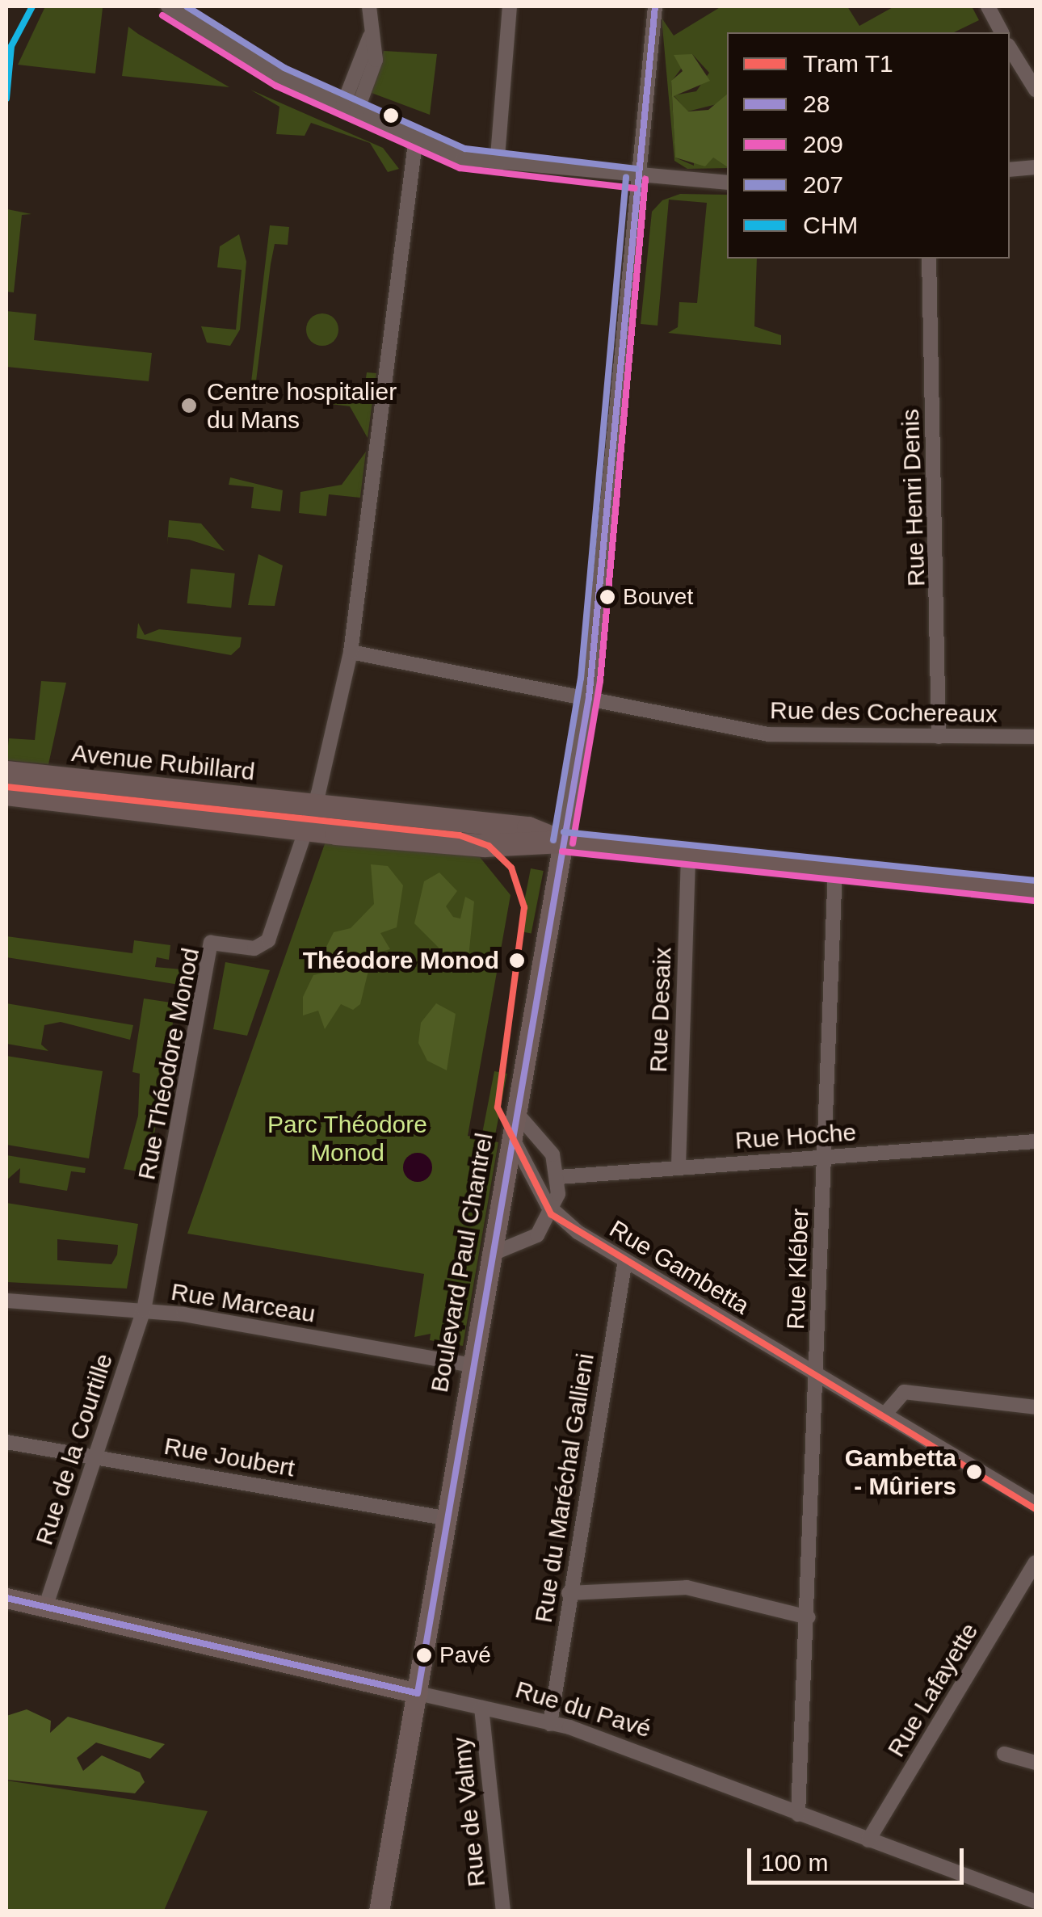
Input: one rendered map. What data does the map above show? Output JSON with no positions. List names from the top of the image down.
{
  "streets": {
    "main road": ["Avenue Rubillard"],
    "street": [
      "Rue Henri Denis",
      "Rue des Cochereaux",
      "Rue Desaix",
      "Rue Théodore Monod",
      "Rue Hoche",
      "Boulevard Paul Chantrel",
      "Rue Gambetta",
      "Rue Kléber",
      "Rue Marceau",
      "Rue de la Courtille",
      "Rue Joubert",
      "Rue du Maréchal Gallieni",
      "Rue Lafayette",
      "Rue du Pavé",
      "Rue de Valmy"
    ]
  },
  "crossings": [
    ["Rue Henri Denis", "Rue des Cochereaux"],
    ["Avenue Rubillard", "Rue Desaix"],
    ["Avenue Rubillard", "Rue Théodore Monod"],
    ["Avenue Rubillard", "Boulevard Paul Chantrel"],
    ["Avenue Rubillard", "Rue Kléber"],
    ["Rue Desaix", "Rue Hoche"],
    ["Rue Théodore Monod", "Rue Marceau"],
    ["Rue Théodore Monod", "Rue de la Courtille"],
    ["Rue Hoche", "Rue Kléber"],
    ["Boulevard Paul Chantrel", "Rue Marceau"],
    ["Boulevard Paul Chantrel", "Rue Joubert"],
    ["Boulevard Paul Chantrel", "Rue du Pavé"],
    ["Rue Gambetta", "Rue Kléber"],
    ["Rue Gambetta", "Rue du Maréchal Gallieni"],
    ["Rue Kléber", "Rue du Pavé"],
    ["Rue Marceau", "Rue de la Courtille"],
    ["Rue de la Courtille", "Rue Joubert"],
    ["Rue de la Courtille", "Rue du Pavé"],
    ["Rue du Maréchal Gallieni", "Rue du Pavé"],
    ["Rue Lafayette", "Rue du Pavé"],
    ["Rue du Pavé", "Rue de Valmy"]
  ],
  "parks": ["Parc Théodore Monod"],
  "places": [
    "Centre hospitalier du Mans",
    "Bouvet",
    "Théodore Monod",
    "Gambetta - Mûriers",
    "Pavé"
  ],
  "lines": [
    "transit line 28",
    "transit line 207",
    "transit line CHM",
    "transit line 209",
    "tram line T1"
  ],
  "legend": [
    "Tram T1",
    "28",
    "209",
    "207",
    "CHM"
  ],
  "scale_bar": "100 m"
}
